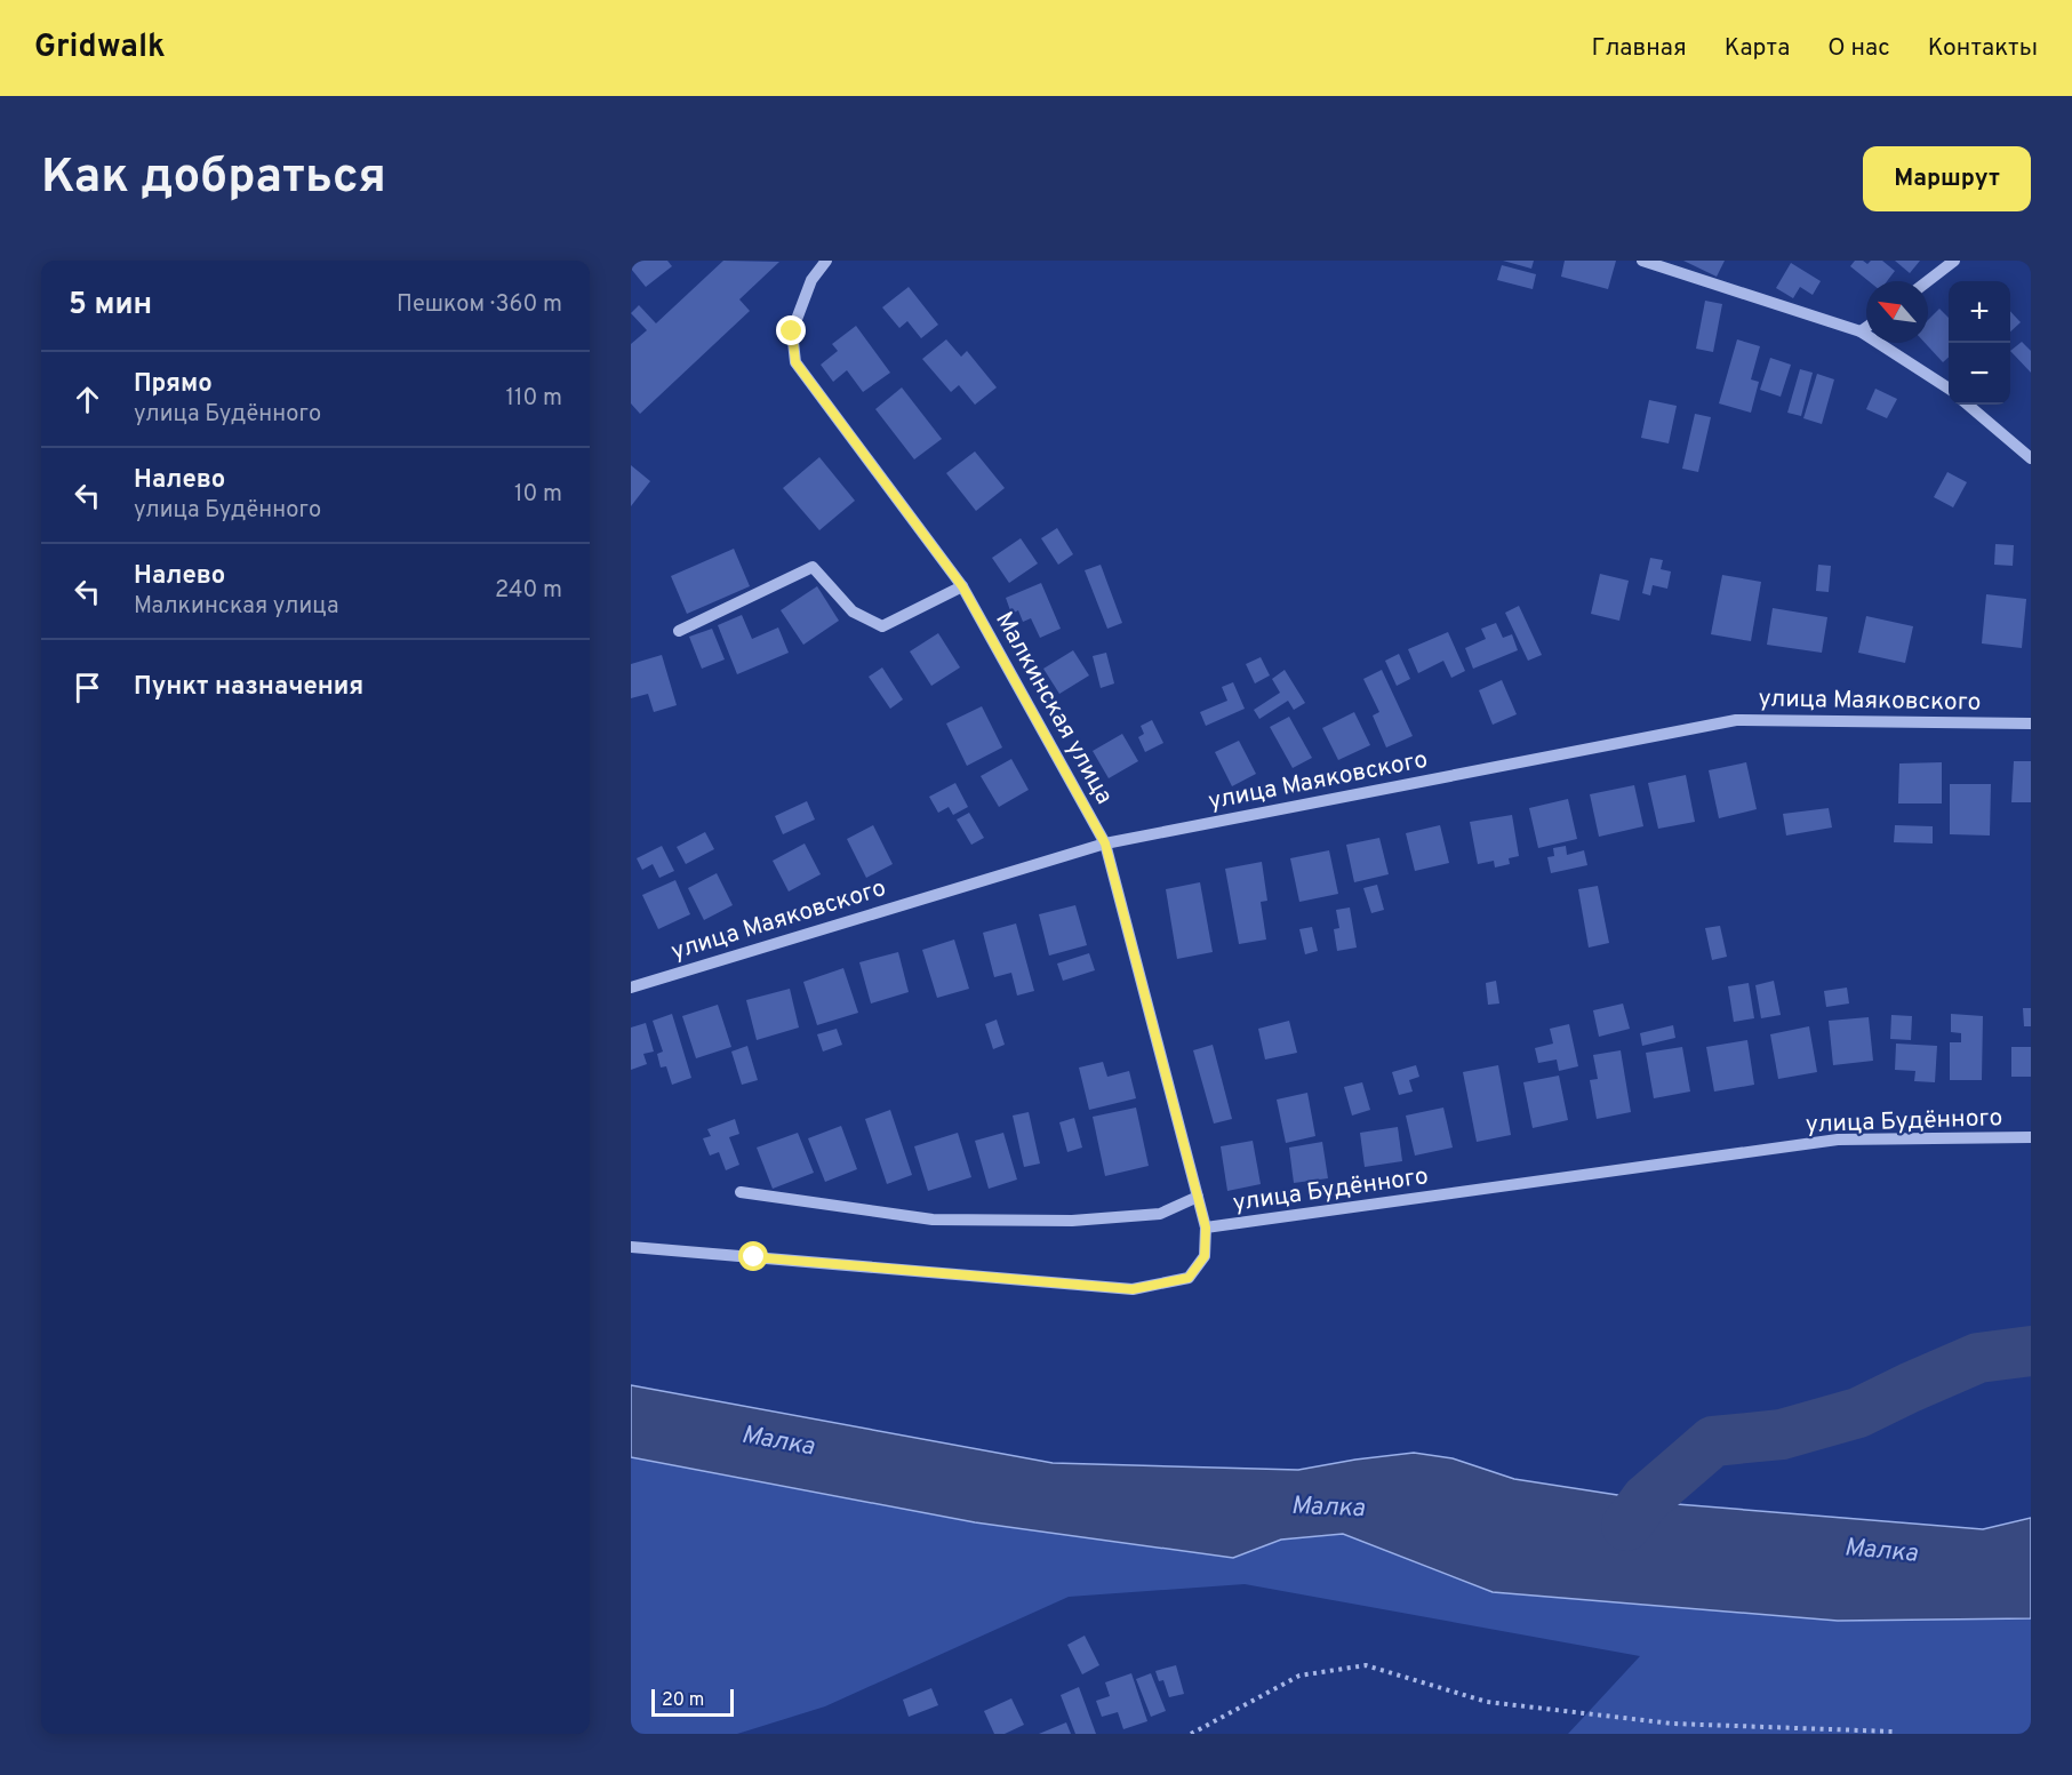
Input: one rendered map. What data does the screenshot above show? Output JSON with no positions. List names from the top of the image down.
{
  "streets": {
    "street": ["улица Маяковского", "Малкинская улица", "улица Будённого"]
  },
  "crossings": [
    ["улица Маяковского", "Малкинская улица"],
    ["Малкинская улица", "улица Будённого"]
  ],
  "water": ["Малка"],
  "scale_bar": "20 m",
  "north": "top left",
  "page": {
    "header": "Gridwalk",
    "nav": [
      "Главная",
      "Карта",
      "О нас",
      "Контакты"
    ],
    "buttons": "Маршрут",
    "title": "Как добраться",
    "heading": ["5 мин", "Пешком · 360 m"],
    "map_buttons": ["+", "−"],
    "list": [
      ["Прямо", "улица Будённого", "110 m"],
      ["Налево", "улица Будённого", "10 m"],
      ["Налево", "Малкинская улица", "240 m"],
      "Пункт назначения"
    ],
    "scale": "20 m"
  }
}
